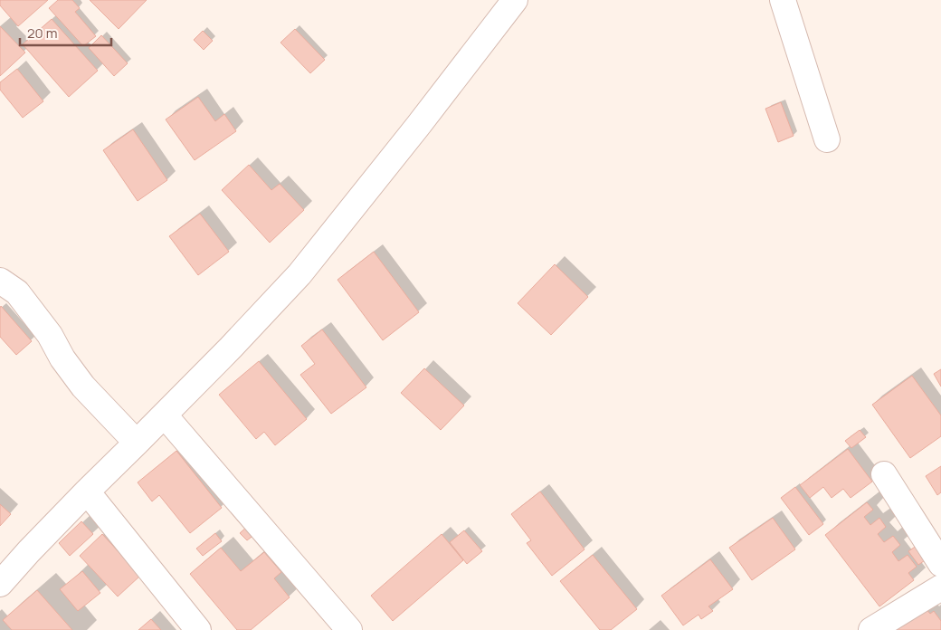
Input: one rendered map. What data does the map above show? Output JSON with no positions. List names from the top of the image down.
{
  "scale_bar": "20 m"
}
